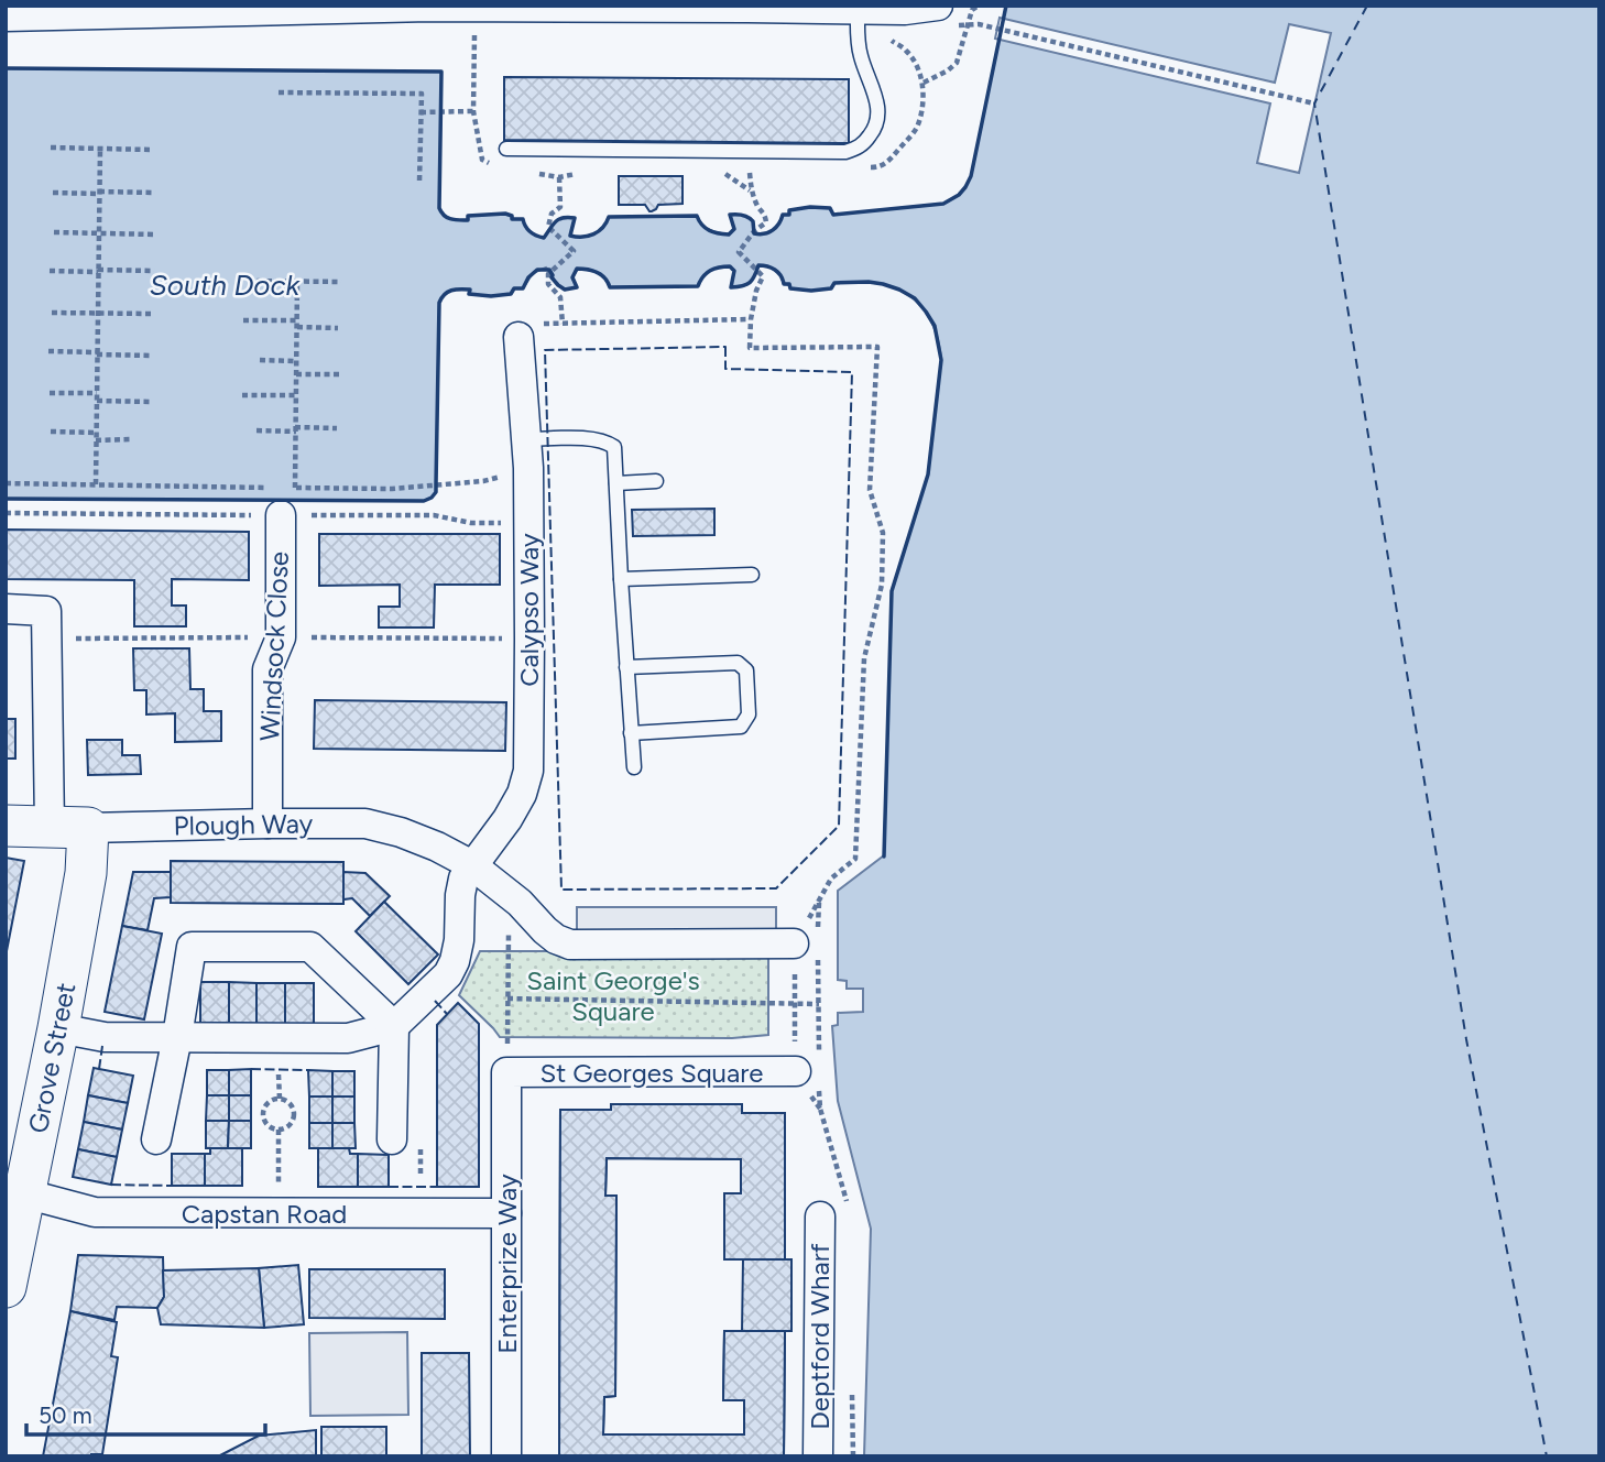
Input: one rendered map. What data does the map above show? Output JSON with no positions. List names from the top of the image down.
{
  "streets": {
    "main road": ["Plough Way", "Grove Street"],
    "street": [
      "Calypso Way",
      "Windsock Close",
      "St Georges Square",
      "Capstan Road",
      "Enterprize Way",
      "Deptford Wharf"
    ]
  },
  "crossings": [
    ["Calypso Way", "Plough Way"],
    ["Windsock Close", "Plough Way"],
    ["Plough Way", "Grove Street"],
    ["Grove Street", "Capstan Road"],
    ["St Georges Square", "Enterprize Way"],
    ["Capstan Road", "Enterprize Way"]
  ],
  "water": ["South Dock"],
  "parks": ["Saint George's Square"],
  "scale_bar": "50 m"
}
